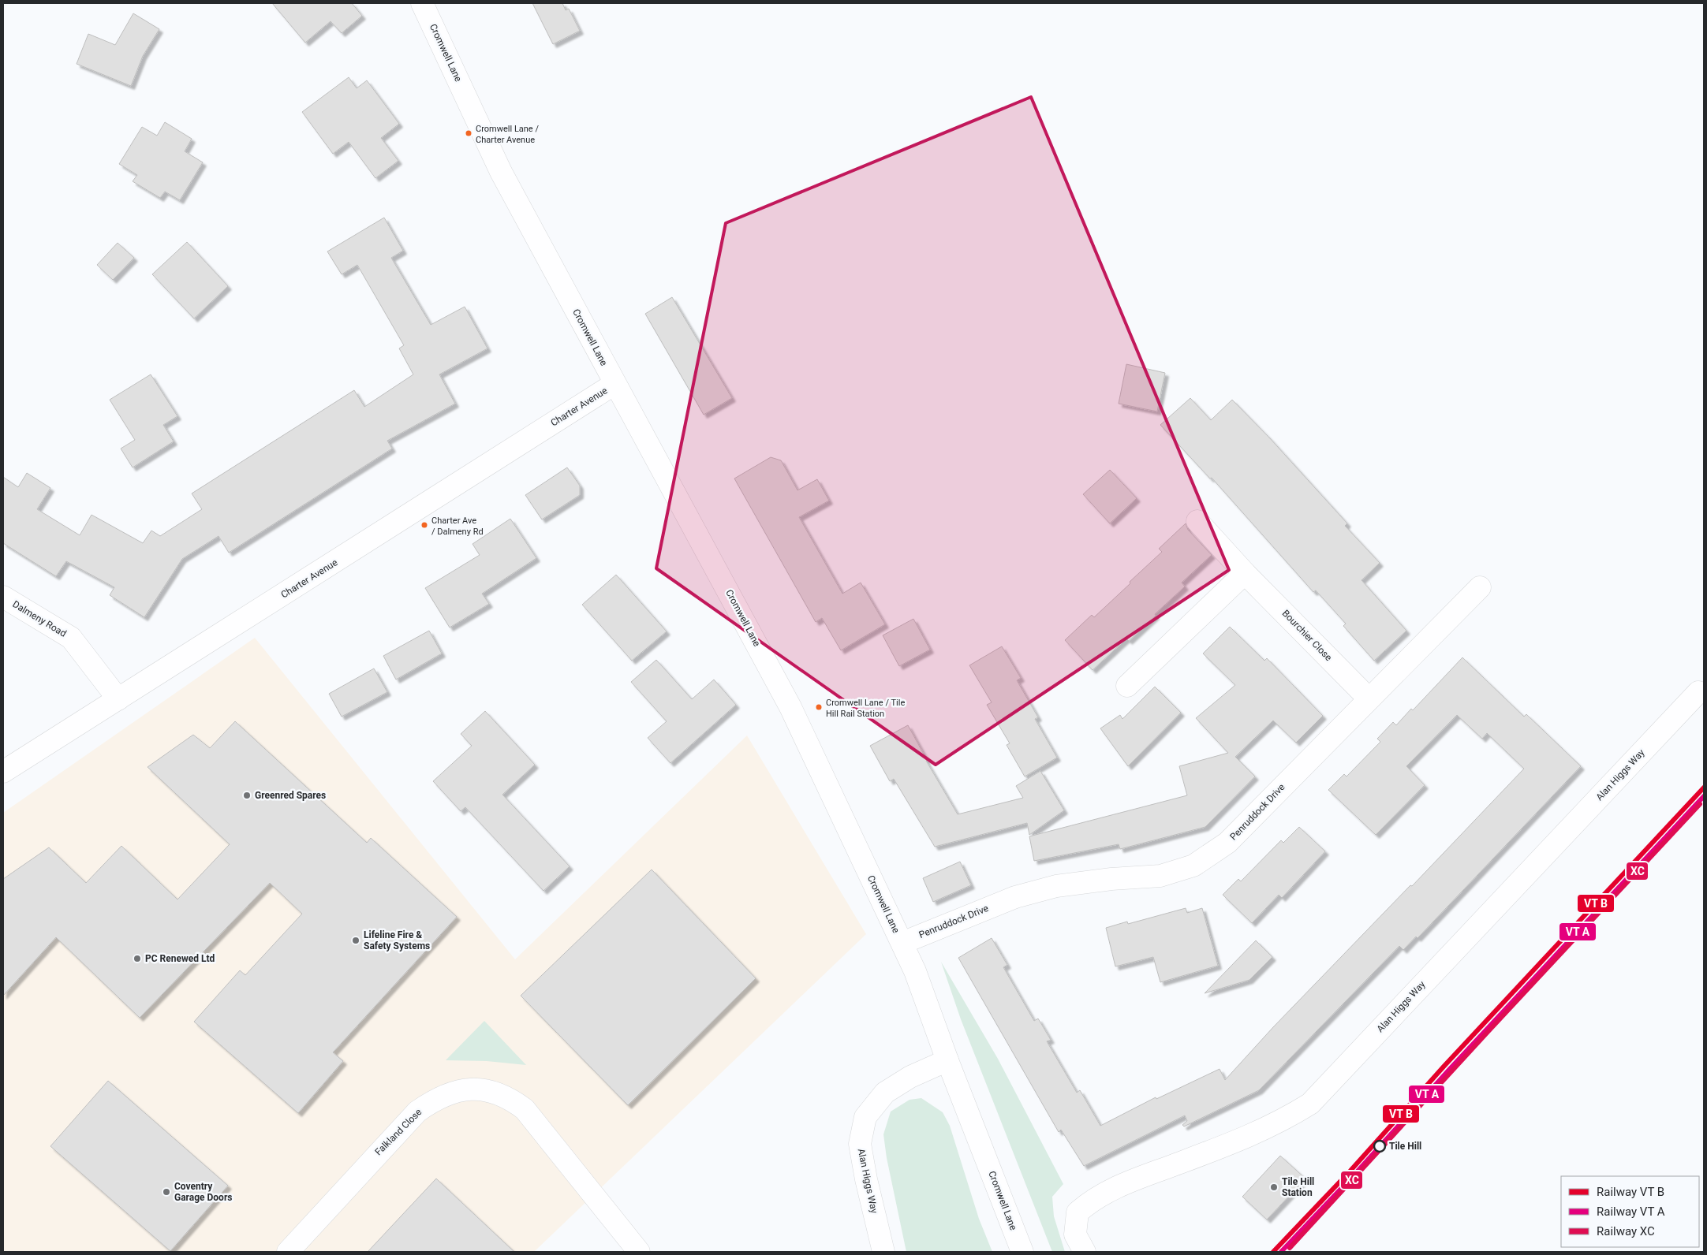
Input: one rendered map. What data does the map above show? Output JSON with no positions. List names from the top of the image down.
{
  "streets": {
    "street": [
      "Cromwell Lane",
      "Charter Avenue",
      "Dalmeny Road",
      "Bourchier Close",
      "Alan Higgs Way",
      "Penruddock Drive",
      "Falkland Close"
    ]
  },
  "crossings": [
    ["Cromwell Lane", "Charter Avenue"],
    ["Cromwell Lane", "Alan Higgs Way"],
    ["Cromwell Lane", "Penruddock Drive"],
    ["Charter Avenue", "Dalmeny Road"],
    ["Bourchier Close", "Penruddock Drive"]
  ],
  "places": [
    "Cromwell Lane / Charter Avenue",
    "Charter Ave / Dalmeny Rd",
    "Cromwell Lane / Tile Hill Rail Station",
    "Greenred Spares",
    "Lifeline Fire & Safety Systems",
    "PC Renewed Ltd",
    "Tile Hill",
    "Tile Hill Station",
    "Coventry Garage Doors"
  ],
  "lines": ["rail line XC"],
  "legend": ["Railway VT B", "Railway VT A", "Railway XC"]
}
